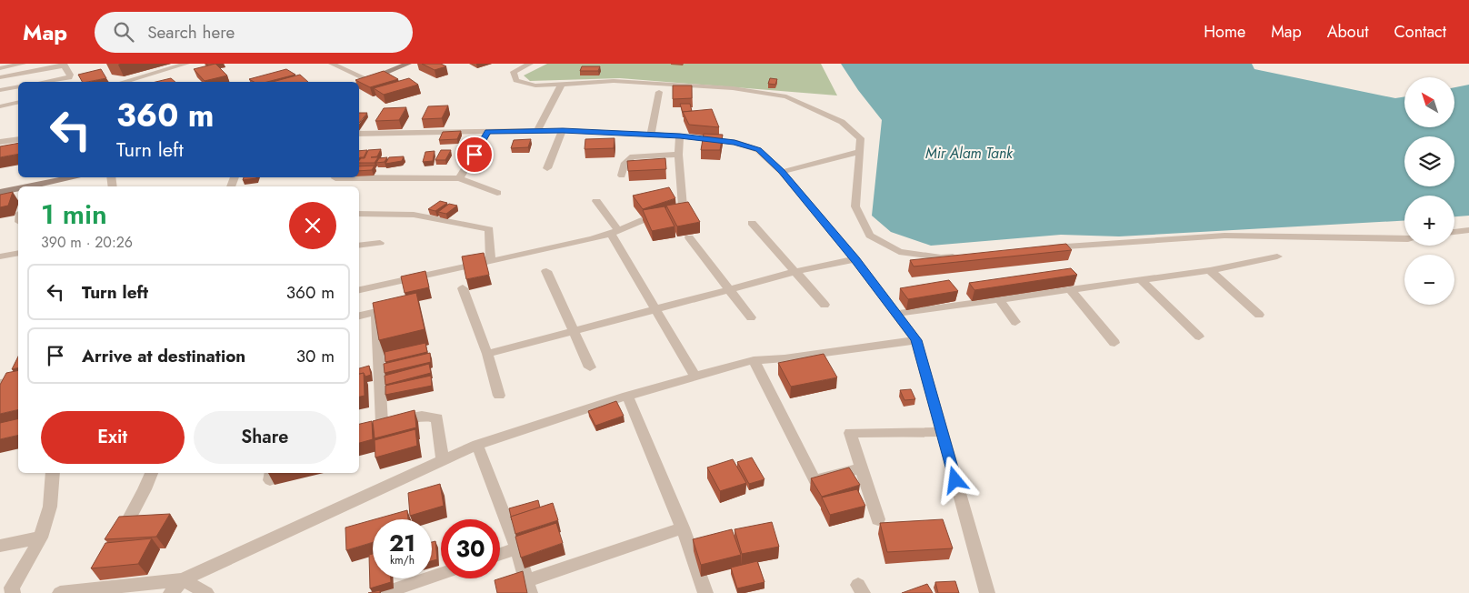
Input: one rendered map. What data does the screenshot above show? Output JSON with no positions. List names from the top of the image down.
{
  "water": ["Mir Alam Tank"],
  "north": "top left",
  "page": {
    "header": "Map",
    "search": "Search here",
    "nav": [
      "Home",
      "Map",
      "About",
      "Contact"
    ],
    "map_buttons": ["+", "−"],
    "turn": ["360 m", "Turn left"],
    "heading": ["1 min", "390 m · 20:26"],
    "list": [
      {
        "name": "Turn left",
        "value": "360 m"
      },
      {
        "name": "Arrive at destination",
        "value": "30 m"
      }
    ],
    "buttons": ["Exit", "Share"],
    "speed": "21 km/h",
    "limit": "30"
  }
}
